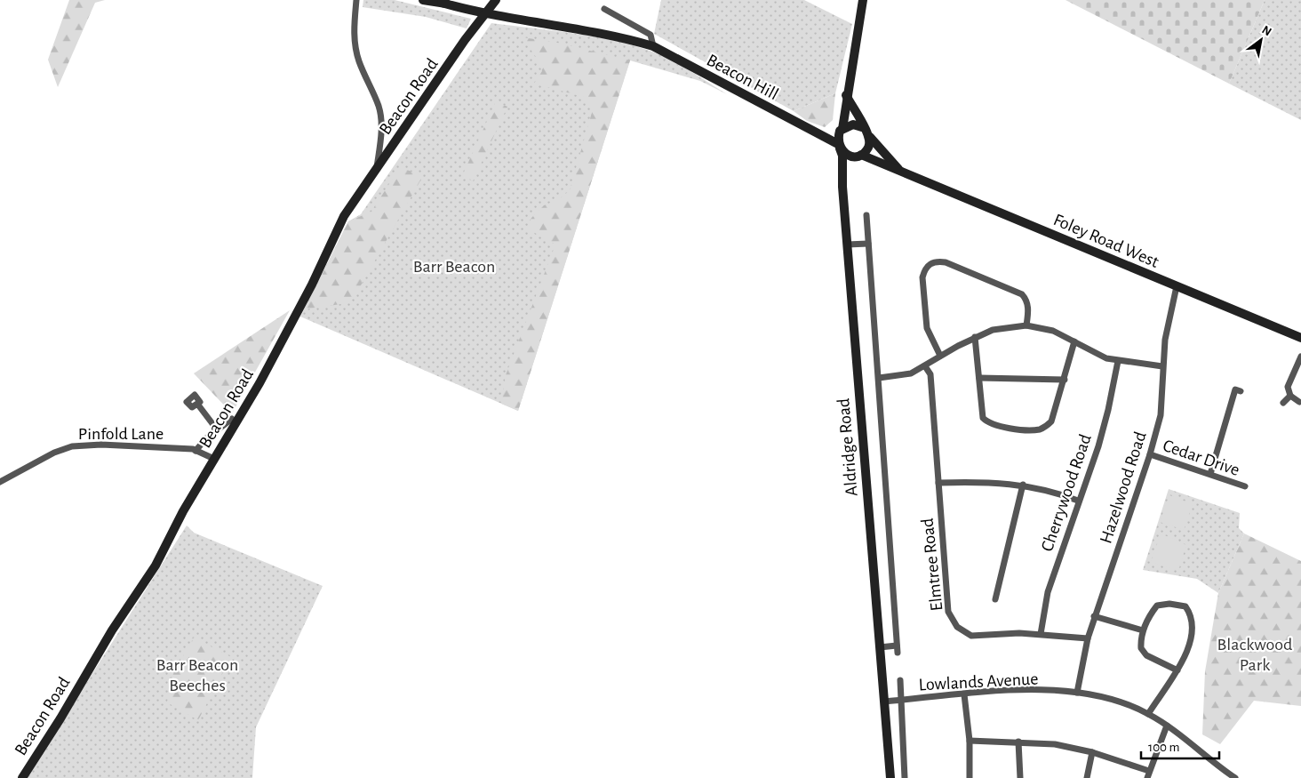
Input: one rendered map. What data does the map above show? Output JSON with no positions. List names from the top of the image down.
{
  "streets": {
    "main road": [
      "Beacon Hill",
      "Beacon Road",
      "Foley Road West",
      "Aldridge Road"
    ],
    "street": [
      "Pinfold Lane",
      "Cedar Drive",
      "Hazelwood Road",
      "Cherrywood Road",
      "Elmtree Road",
      "Lowlands Avenue"
    ]
  },
  "crossings": [
    ["Beacon Hill", "Beacon Road"],
    ["Beacon Hill", "Foley Road West"],
    ["Beacon Hill", "Aldridge Road"],
    ["Beacon Road", "Pinfold Lane"],
    ["Foley Road West", "Aldridge Road"],
    ["Foley Road West", "Hazelwood Road"],
    ["Aldridge Road", "Lowlands Avenue"],
    ["Cedar Drive", "Hazelwood Road"],
    ["Hazelwood Road", "Elmtree Road"],
    ["Hazelwood Road", "Lowlands Avenue"],
    ["Cherrywood Road", "Elmtree Road"]
  ],
  "parks": ["Barr Beacon", "Blackwood Park", "Barr Beacon Beeches"],
  "scale_bar": "100 m",
  "north": "top right"
}
